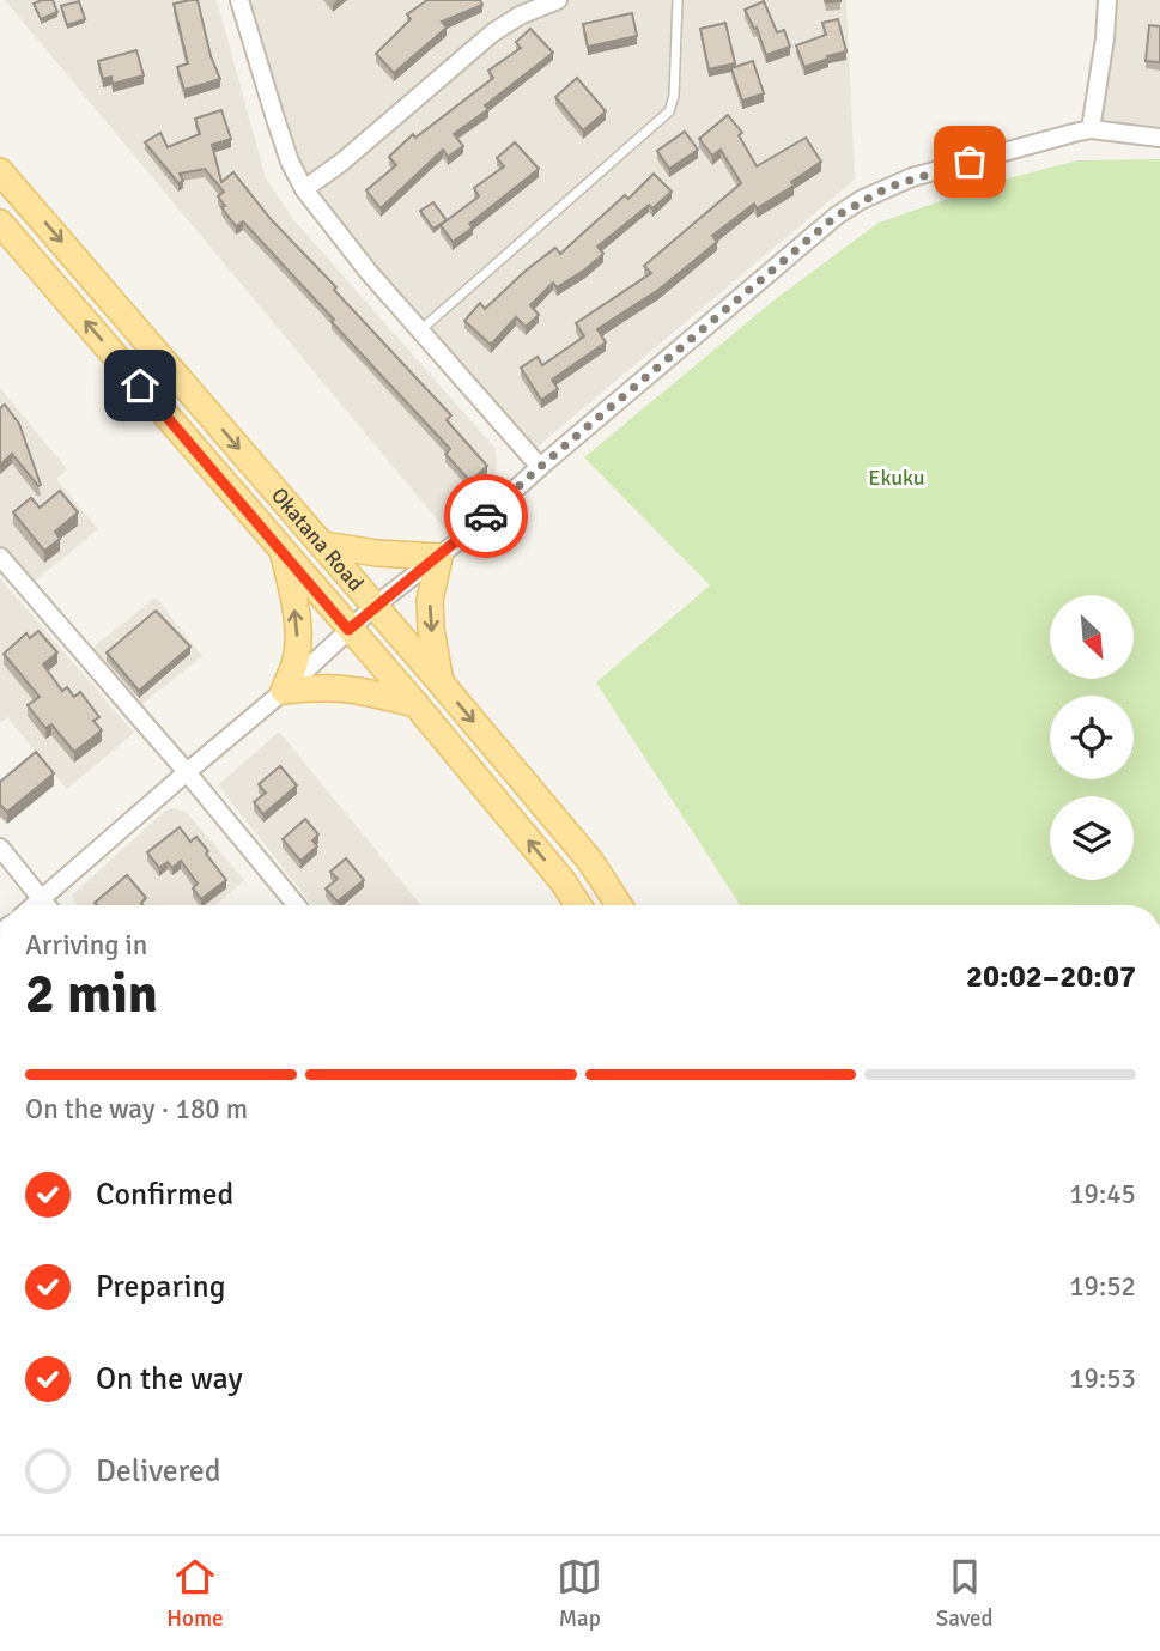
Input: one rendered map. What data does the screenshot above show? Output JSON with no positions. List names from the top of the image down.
{
  "streets": {
    "main road": ["Okatana Road"]
  },
  "parks": ["Ekuku"],
  "north": "bottom right",
  "page": {
    "heading": ["2 min", "Arriving in", "20:02–20:07"],
    "bar": "On the way · 180 m",
    "list": [
      ["Confirmed", "19:45"],
      ["Preparing", "19:52"],
      ["On the way", "19:53"],
      "Delivered"
    ],
    "tabs": ["Home", "Map", "Saved"]
  }
}
